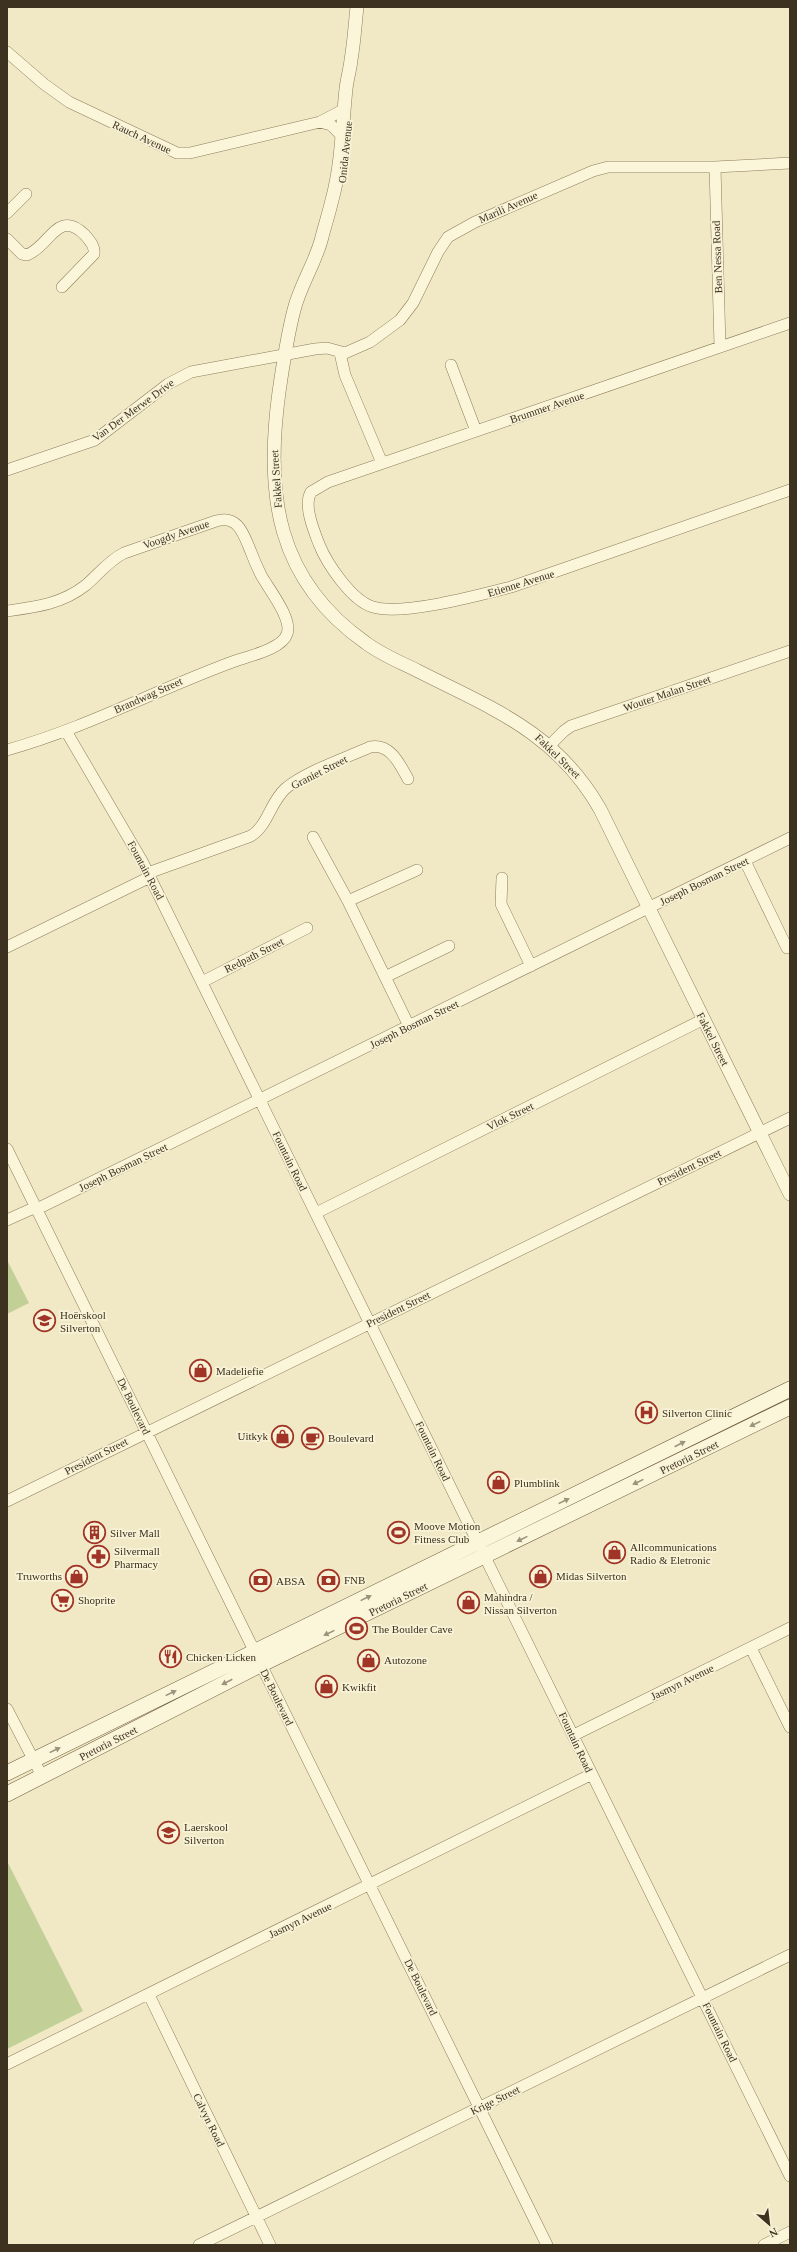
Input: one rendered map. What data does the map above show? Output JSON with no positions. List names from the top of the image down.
{
  "streets": {
    "main road": ["Pretoria Street"],
    "street": [
      "Rauch Avenue",
      "Onida Avenue",
      "Marili Avenue",
      "Ben Nessa Road",
      "Brummer Avenue",
      "Van Der Merwe Drive",
      "Fakkel Street",
      "Voogdy Avenue",
      "Etienne Avenue",
      "Wouter Malan Street",
      "Brandwag Street",
      "Graniet Street",
      "Fountain Road",
      "Joseph Bosman Street",
      "Redpath Street",
      "Vlok Street",
      "President Street",
      "De Boulevard",
      "Jasmyn Avenue",
      "Krige Street",
      "Calvyn Road"
    ]
  },
  "crossings": [
    ["Rauch Avenue", "Onida Avenue"],
    ["Onida Avenue", "Van Der Merwe Drive"],
    ["Onida Avenue", "Fakkel Street"],
    ["Marili Avenue", "Ben Nessa Road"],
    ["Ben Nessa Road", "Brummer Avenue"],
    ["Brummer Avenue", "Etienne Avenue"],
    ["Van Der Merwe Drive", "Fakkel Street"],
    ["Fakkel Street", "Wouter Malan Street"],
    ["Fakkel Street", "Joseph Bosman Street"],
    ["Fakkel Street", "Vlok Street"],
    ["Fakkel Street", "President Street"],
    ["Voogdy Avenue", "Brandwag Street"],
    ["Brandwag Street", "Fountain Road"],
    ["Graniet Street", "Fountain Road"],
    ["Fountain Road", "Joseph Bosman Street"],
    ["Fountain Road", "Redpath Street"],
    ["Fountain Road", "Vlok Street"],
    ["Fountain Road", "President Street"],
    ["Fountain Road", "Pretoria Street"],
    ["Fountain Road", "Jasmyn Avenue"],
    ["Fountain Road", "Krige Street"],
    ["Joseph Bosman Street", "De Boulevard"],
    ["President Street", "De Boulevard"],
    ["De Boulevard", "Pretoria Street"],
    ["De Boulevard", "Jasmyn Avenue"],
    ["De Boulevard", "Krige Street"],
    ["Jasmyn Avenue", "Calvyn Road"],
    ["Krige Street", "Calvyn Road"]
  ],
  "places": {
    "school or university": ["Hoërskool Silverton", "Laerskool Silverton"],
    "shop": [
      "Madeliefie",
      "Uitkyk",
      "Plumblink",
      "Allcommunications Radio & Eletronic",
      "Truworths",
      "Midas Silverton",
      "Mahindra / Nissan Silverton",
      "Autozone",
      "Kwikfit"
    ],
    "hospital": ["Silverton Clinic"],
    "cafe": ["Boulevard"],
    "sports": ["Moove Motion Fitness Club", "The Boulder Cave"],
    "building": ["Silver Mall"],
    "pharmacy": ["Silvermall Pharmacy"],
    "bank": ["FNB", "ABSA"],
    "supermarket": ["Shoprite"],
    "restaurant": ["Chicken Licken"]
  },
  "north": "bottom right"
}
